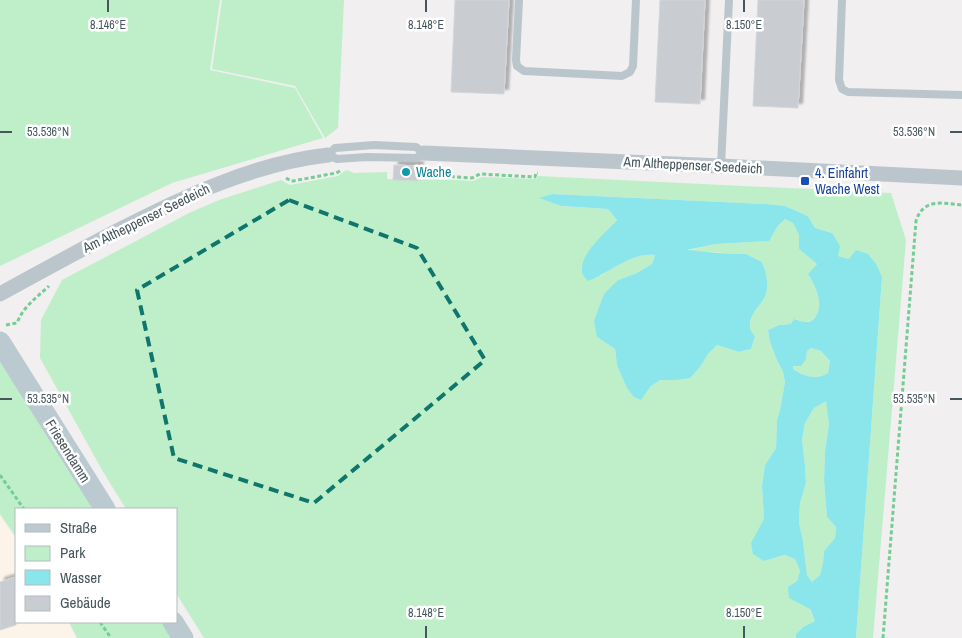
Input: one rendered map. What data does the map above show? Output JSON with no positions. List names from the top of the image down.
{
  "streets": {
    "main road": ["Friesendamm"],
    "street": ["Am Altheppenser Seedeich"]
  },
  "places": {
    "other": ["Wache"],
    "transit": ["4. Einfahrt Wache West"]
  },
  "legend": [
    "Straße",
    "Park",
    "Wasser",
    "Gebäude"
  ],
  "coordinates": [
    "8.146°E",
    "8.148°E",
    "8.150°E",
    "53.536°N",
    "53.535°N"
  ]
}
